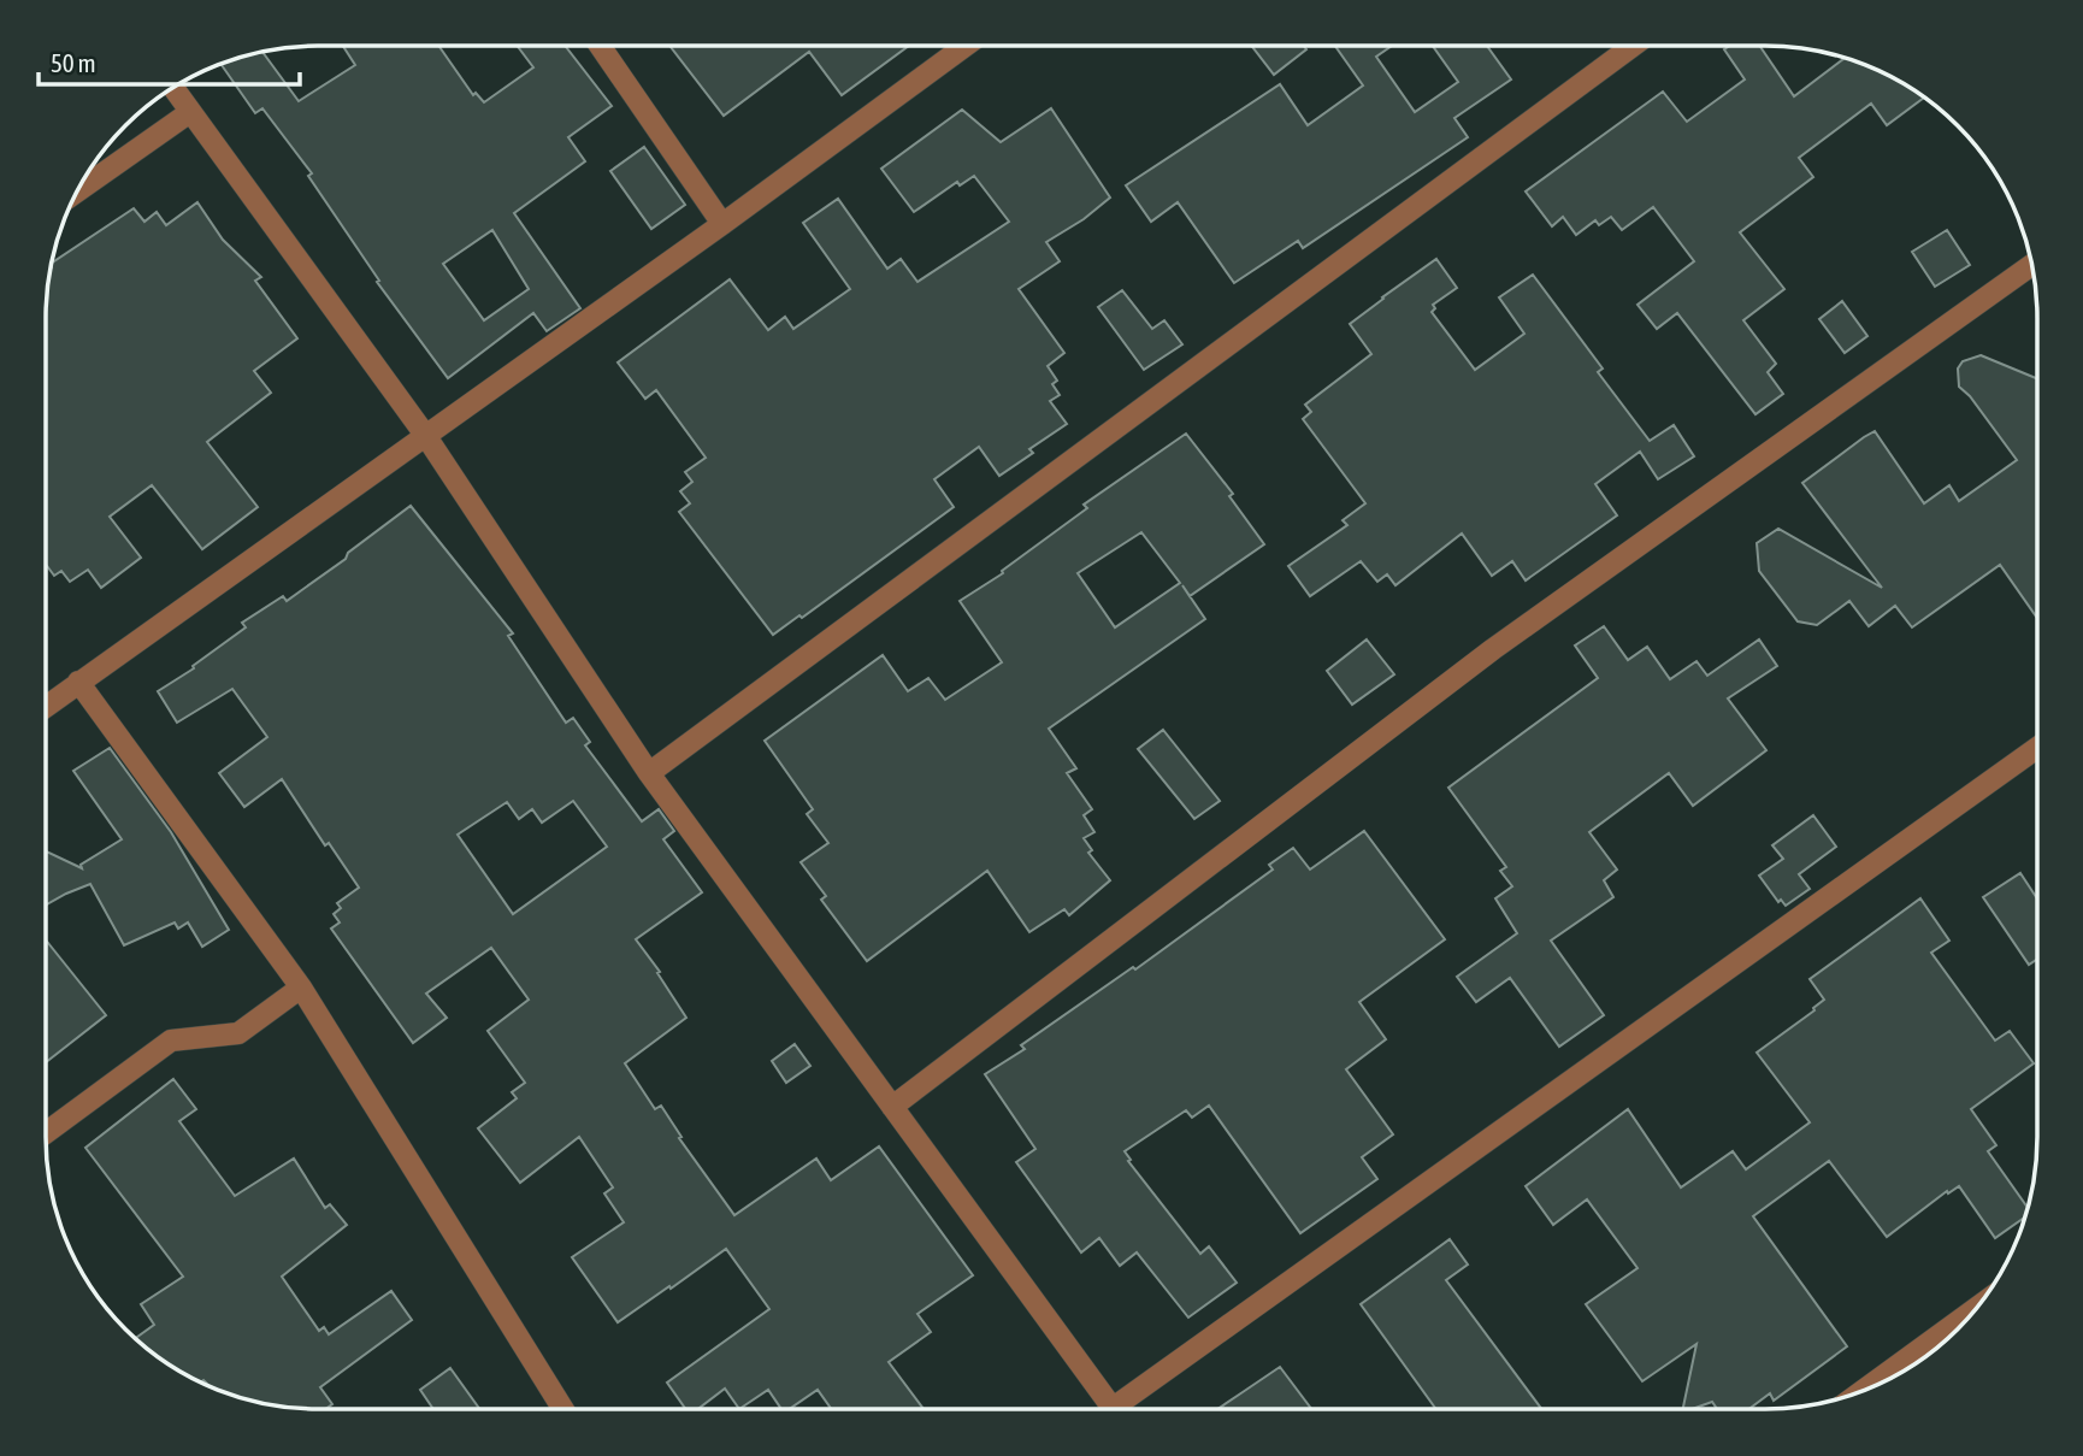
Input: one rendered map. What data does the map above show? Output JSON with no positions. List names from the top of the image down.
{
  "scale_bar": "50 m"
}
